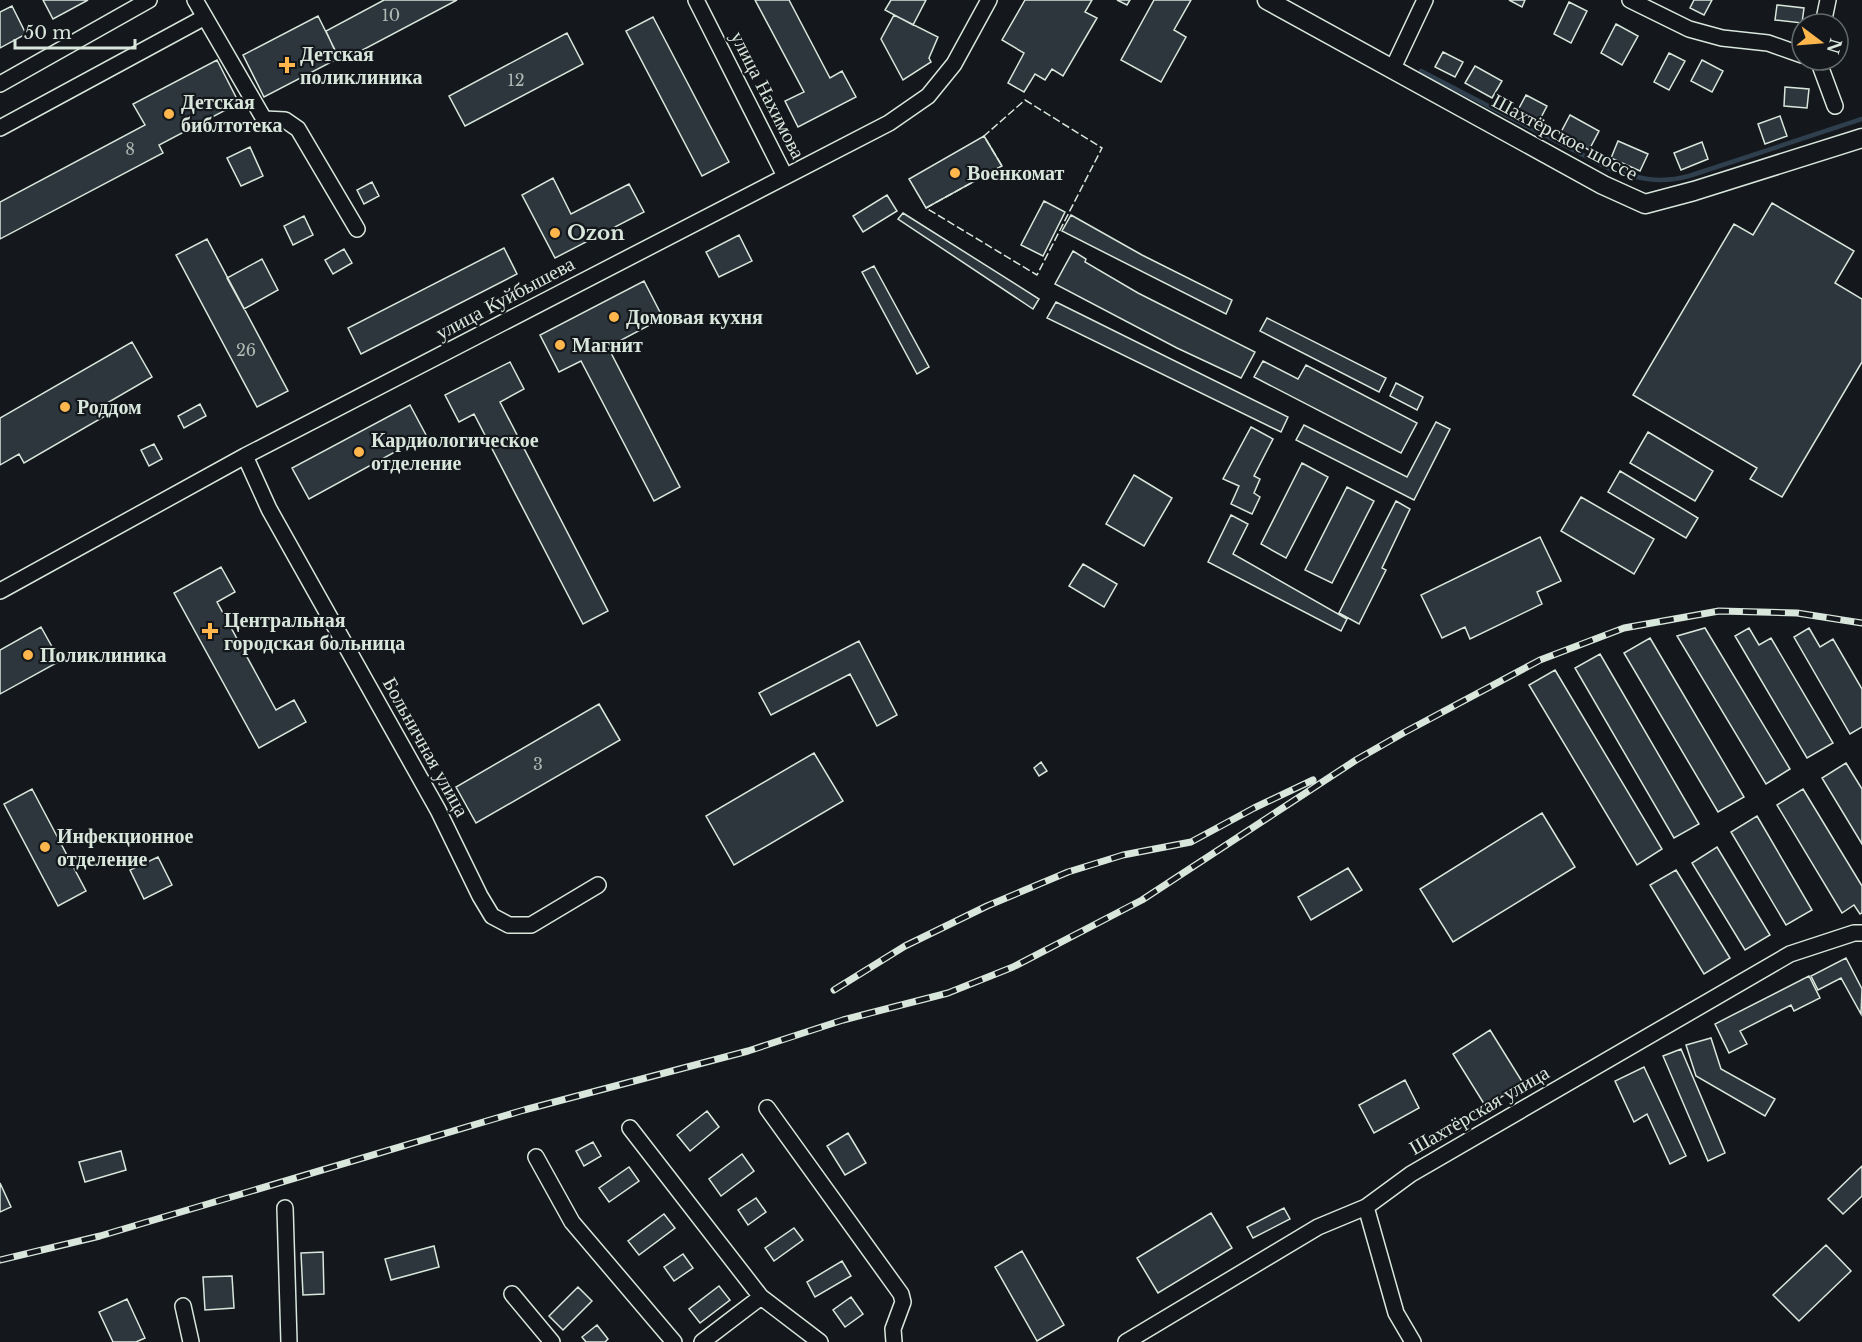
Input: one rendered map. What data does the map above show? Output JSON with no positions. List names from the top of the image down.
{
  "streets": {
    "street": [
      "улица Нахимова",
      "Шахтёрское шоссе",
      "улица Куйбышева",
      "Больничная улица",
      "Шахтёрская улица"
    ]
  },
  "crossings": [
    ["улица Нахимова", "улица Куйбышева"],
    ["улица Куйбышева", "Больничная улица"]
  ],
  "places": {
    "health": ["Детская поликлиника", "Центральная городская больница"],
    "other": [
      "Детская библтотека",
      "Военкомат",
      "Ozon",
      "Домовая кухня",
      "Магнит",
      "Роддом",
      "Кардиологическое отделение",
      "Поликлиника",
      "Инфекционное отделение"
    ]
  },
  "house_numbers": [
    "10",
    "12",
    "8",
    "26",
    "3"
  ],
  "scale_bar": "50 m",
  "north": "right"
}
